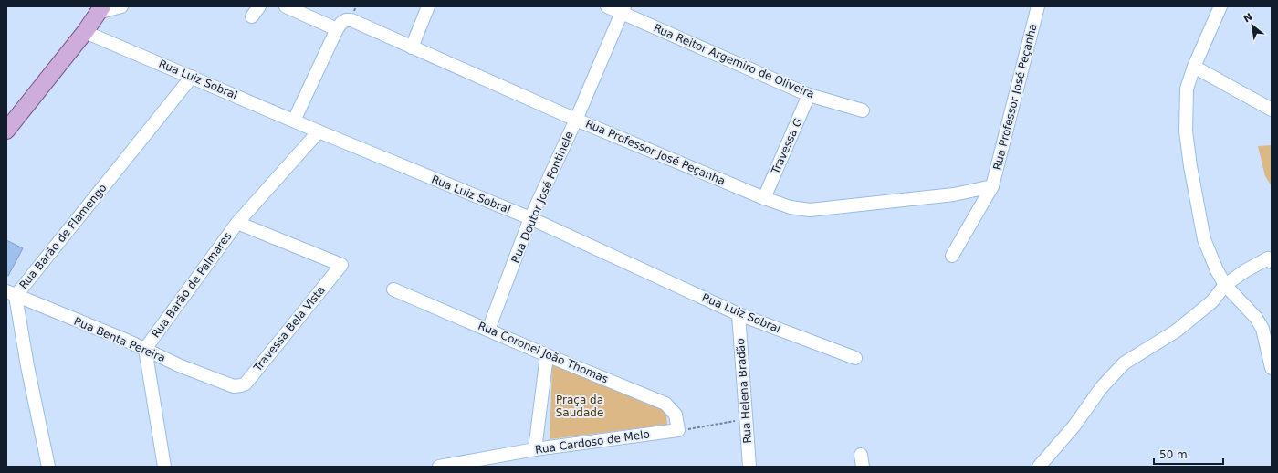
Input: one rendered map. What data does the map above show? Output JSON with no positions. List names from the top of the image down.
{
  "streets": {
    "street": [
      "Rua Reitor Argemiro de Oliveira",
      "Rua Luiz Sobral",
      "Rua Professor José Peçanha",
      "Travessa G",
      "Rua Doutor José Fontinele",
      "Rua Barão de Flamengo",
      "Rua Barão de Palmares",
      "Travessa Bela Vista",
      "Rua Benta Pereira",
      "Rua Coronel João Thomas",
      "Rua Helena Bradão",
      "Rua Cardoso de Melo"
    ]
  },
  "crossings": [
    ["Rua Reitor Argemiro de Oliveira", "Travessa G"],
    ["Rua Reitor Argemiro de Oliveira", "Rua Doutor José Fontinele"],
    ["Rua Luiz Sobral", "Rua Doutor José Fontinele"],
    ["Rua Luiz Sobral", "Rua Barão de Flamengo"],
    ["Rua Luiz Sobral", "Rua Barão de Palmares"],
    ["Rua Luiz Sobral", "Rua Helena Bradão"],
    ["Rua Professor José Peçanha", "Travessa G"],
    ["Rua Professor José Peçanha", "Rua Doutor José Fontinele"],
    ["Rua Doutor José Fontinele", "Rua Coronel João Thomas"],
    ["Rua Barão de Flamengo", "Rua Benta Pereira"],
    ["Rua Barão de Palmares", "Travessa Bela Vista"],
    ["Rua Barão de Palmares", "Rua Benta Pereira"],
    ["Travessa Bela Vista", "Rua Benta Pereira"],
    ["Rua Coronel João Thomas", "Rua Cardoso de Melo"]
  ],
  "parks": ["Praça da Saudade"],
  "scale_bar": "50 m",
  "north": "top left"
}
